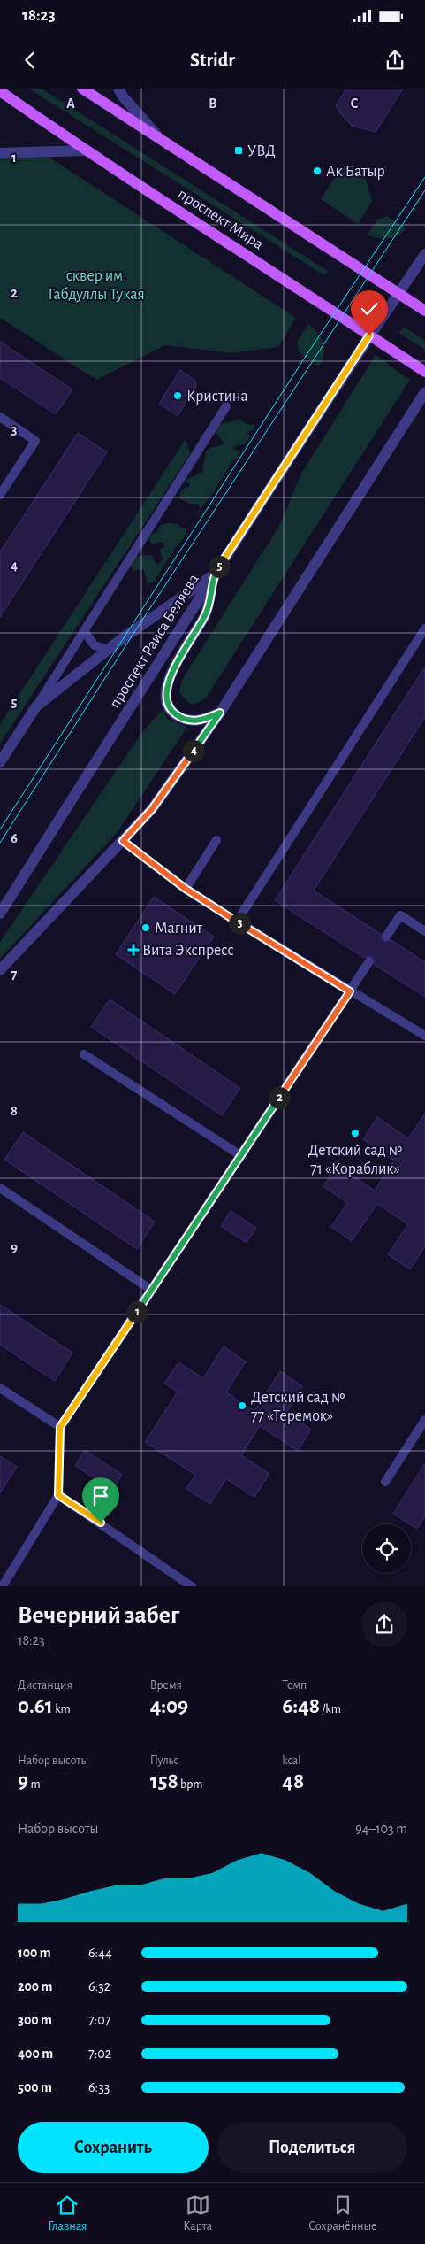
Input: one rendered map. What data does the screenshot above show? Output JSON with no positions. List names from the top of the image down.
{
  "streets": {
    "main road": ["проспект Мира"],
    "street": ["проспект Раиса Беляева"]
  },
  "crossings": [
    ["проспект Мира", "проспект Раиса Беляева"]
  ],
  "parks": ["сквер им. Габдуллы Тукая"],
  "places": {
    "transit": ["УВД"],
    "other": [
      "Ак Батыр",
      "Кристина",
      "Магнит",
      "Детский сад № 71 «Кораблик»",
      "Детский сад № 77 «Теремок»"
    ],
    "health": ["Вита Экспресс"]
  },
  "page": {
    "status": "18:23",
    "header": "Stridr",
    "pins": [
      "5",
      "4",
      "3",
      "2",
      "1"
    ],
    "heading": ["Вечерний забег", "18:23"],
    "stats": [
      ["Дистанция", "0.61 km"],
      ["Время", "4:09"],
      ["Темп", "6:48 /km"],
      ["Набор высоты", "9 m"],
      ["Пульс", "158 bpm"],
      ["kcal", "48"]
    ],
    "chart": ["Набор высоты", "94–103 m"],
    "list": [
      {
        "name": "100 m",
        "note": "6:44"
      },
      {
        "name": "200 m",
        "note": "6:32"
      },
      {
        "name": "300 m",
        "note": "7:07"
      },
      {
        "name": "400 m",
        "note": "7:02"
      },
      {
        "name": "500 m",
        "note": "6:33"
      }
    ],
    "buttons": ["Сохранить", "Поделиться"],
    "tabs": ["Главная", "Карта", "Сохранённые"]
  },
  "grid": {
    "columns": ["A", "B", "C"],
    "rows": [
      "1",
      "2",
      "3",
      "4",
      "5",
      "6",
      "7",
      "8",
      "9"
    ]
  }
}
